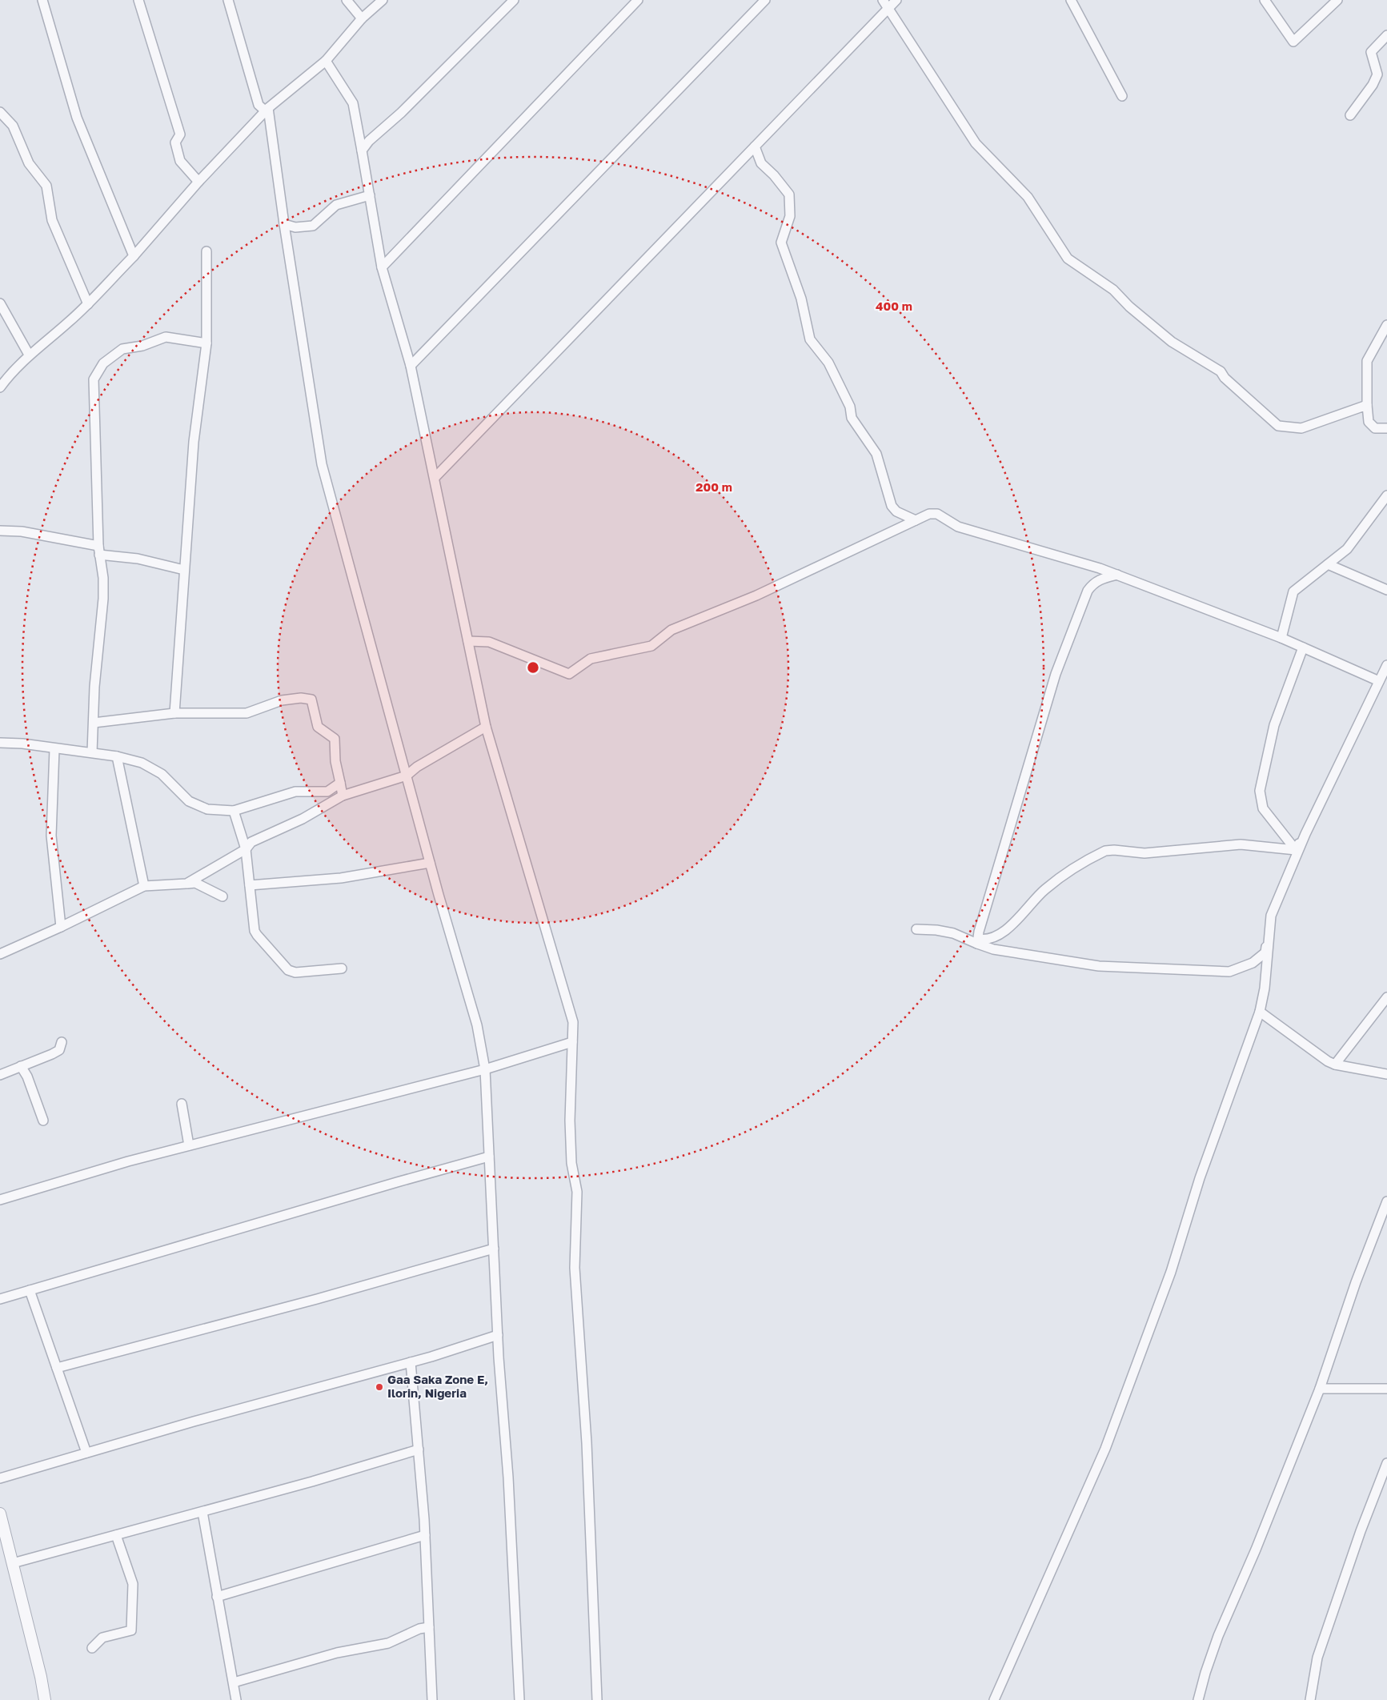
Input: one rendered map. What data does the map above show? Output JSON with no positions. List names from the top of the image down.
{
  "places": ["Gaa Saka Zone E, Ilorin, Nigeria"],
  "rings": ["400 m", "200 m"]
}
